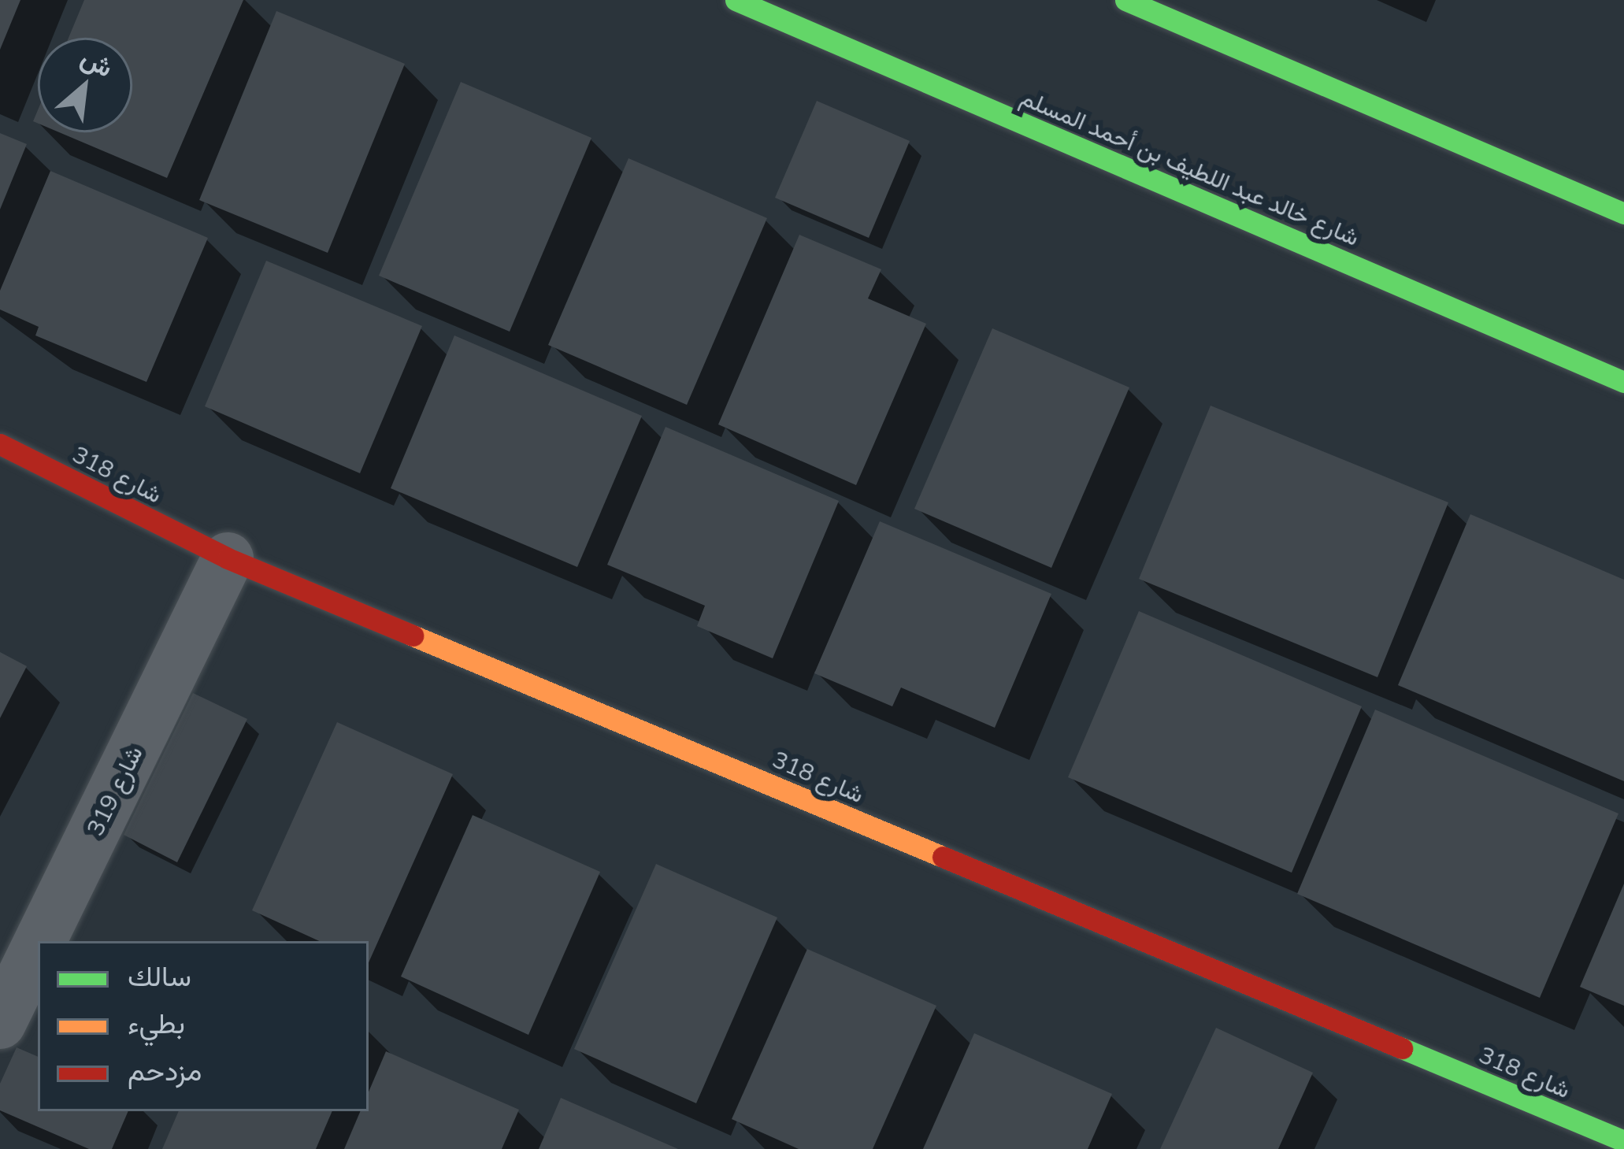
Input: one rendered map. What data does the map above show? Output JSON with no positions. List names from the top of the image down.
{
  "streets": {
    "street": ["شارع خالد عبد اللطيف بن أحمد المسلم", "شارع 318", "شارع 319"]
  },
  "crossings": [
    ["شارع 318", "شارع 319"]
  ],
  "legend": ["سالك", "بطيء", "مزدحم"],
  "north": "top right"
}
